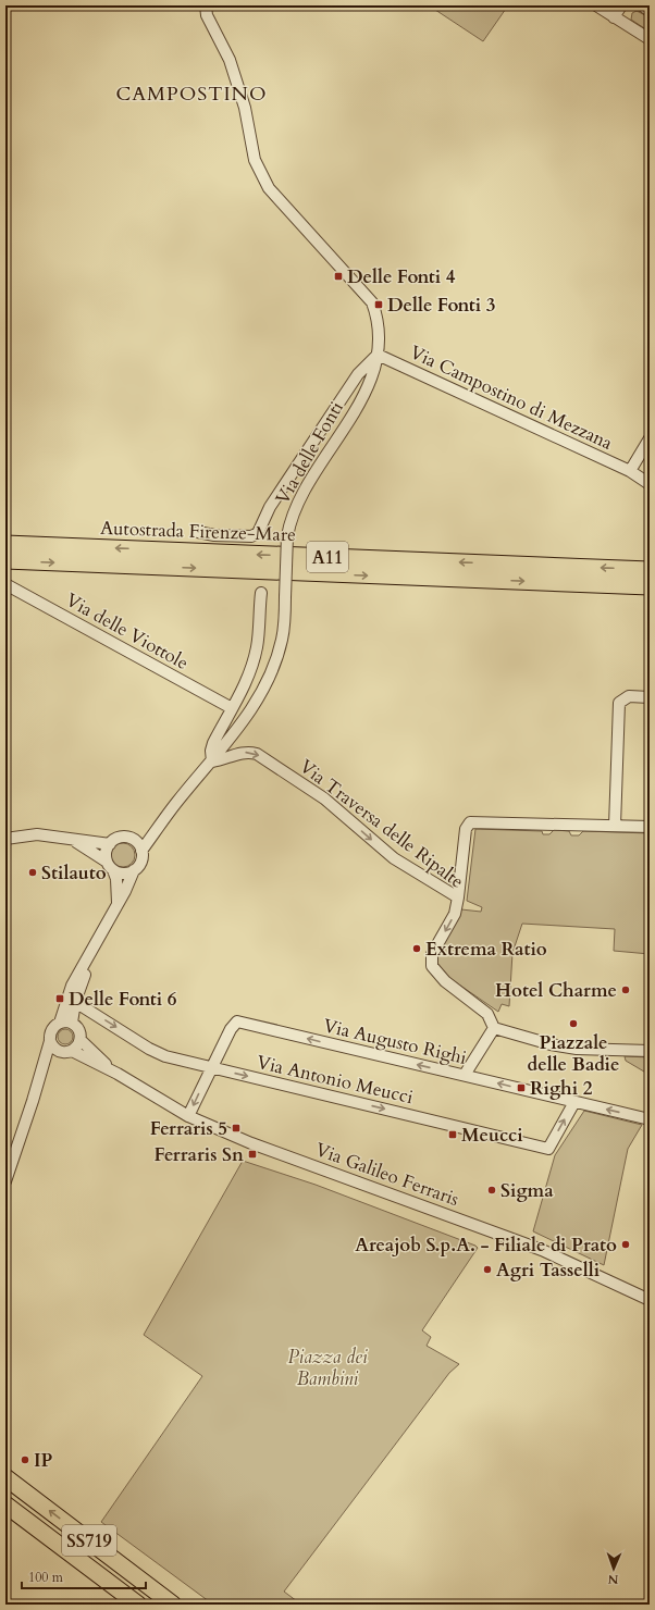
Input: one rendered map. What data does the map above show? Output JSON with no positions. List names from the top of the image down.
{
  "streets": {
    "highway": ["Autostrada Firenze-Mare", "A11", "SS719"],
    "street": [
      "Via Campostino di Mezzana",
      "Via delle Fonti",
      "Via delle Viottole",
      "Via Traversa delle Ripalte",
      "Via Augusto Righi",
      "Via Antonio Meucci",
      "Via Galileo Ferraris"
    ]
  },
  "crossings": [
    ["Via Campostino di Mezzana", "Via delle Fonti"],
    ["Via delle Fonti", "Via Traversa delle Ripalte"],
    ["Via Augusto Righi", "Via Antonio Meucci"],
    ["Via Augusto Righi", "Via Galileo Ferraris"]
  ],
  "one_way": ["Via Traversa delle Ripalte", "Via Antonio Meucci"],
  "districts": ["CAMPOSTINO"],
  "parks": ["Piazza dei Bambini"],
  "places": {
    "transit": [
      "Delle Fonti 4",
      "Delle Fonti 3",
      "Delle Fonti 6",
      "Righi 2",
      "Ferraris 5",
      "Meucci",
      "Ferraris Sn"
    ],
    "other": [
      "Stilauto",
      "Extrema Ratio",
      "Hotel Charme",
      "Piazzale delle Badie",
      "Sigma",
      "Areajob S.p.A. - Filiale di Prato",
      "Agri Tasselli",
      "IP"
    ]
  },
  "scale_bar": "100 m",
  "north": "bottom"
}
